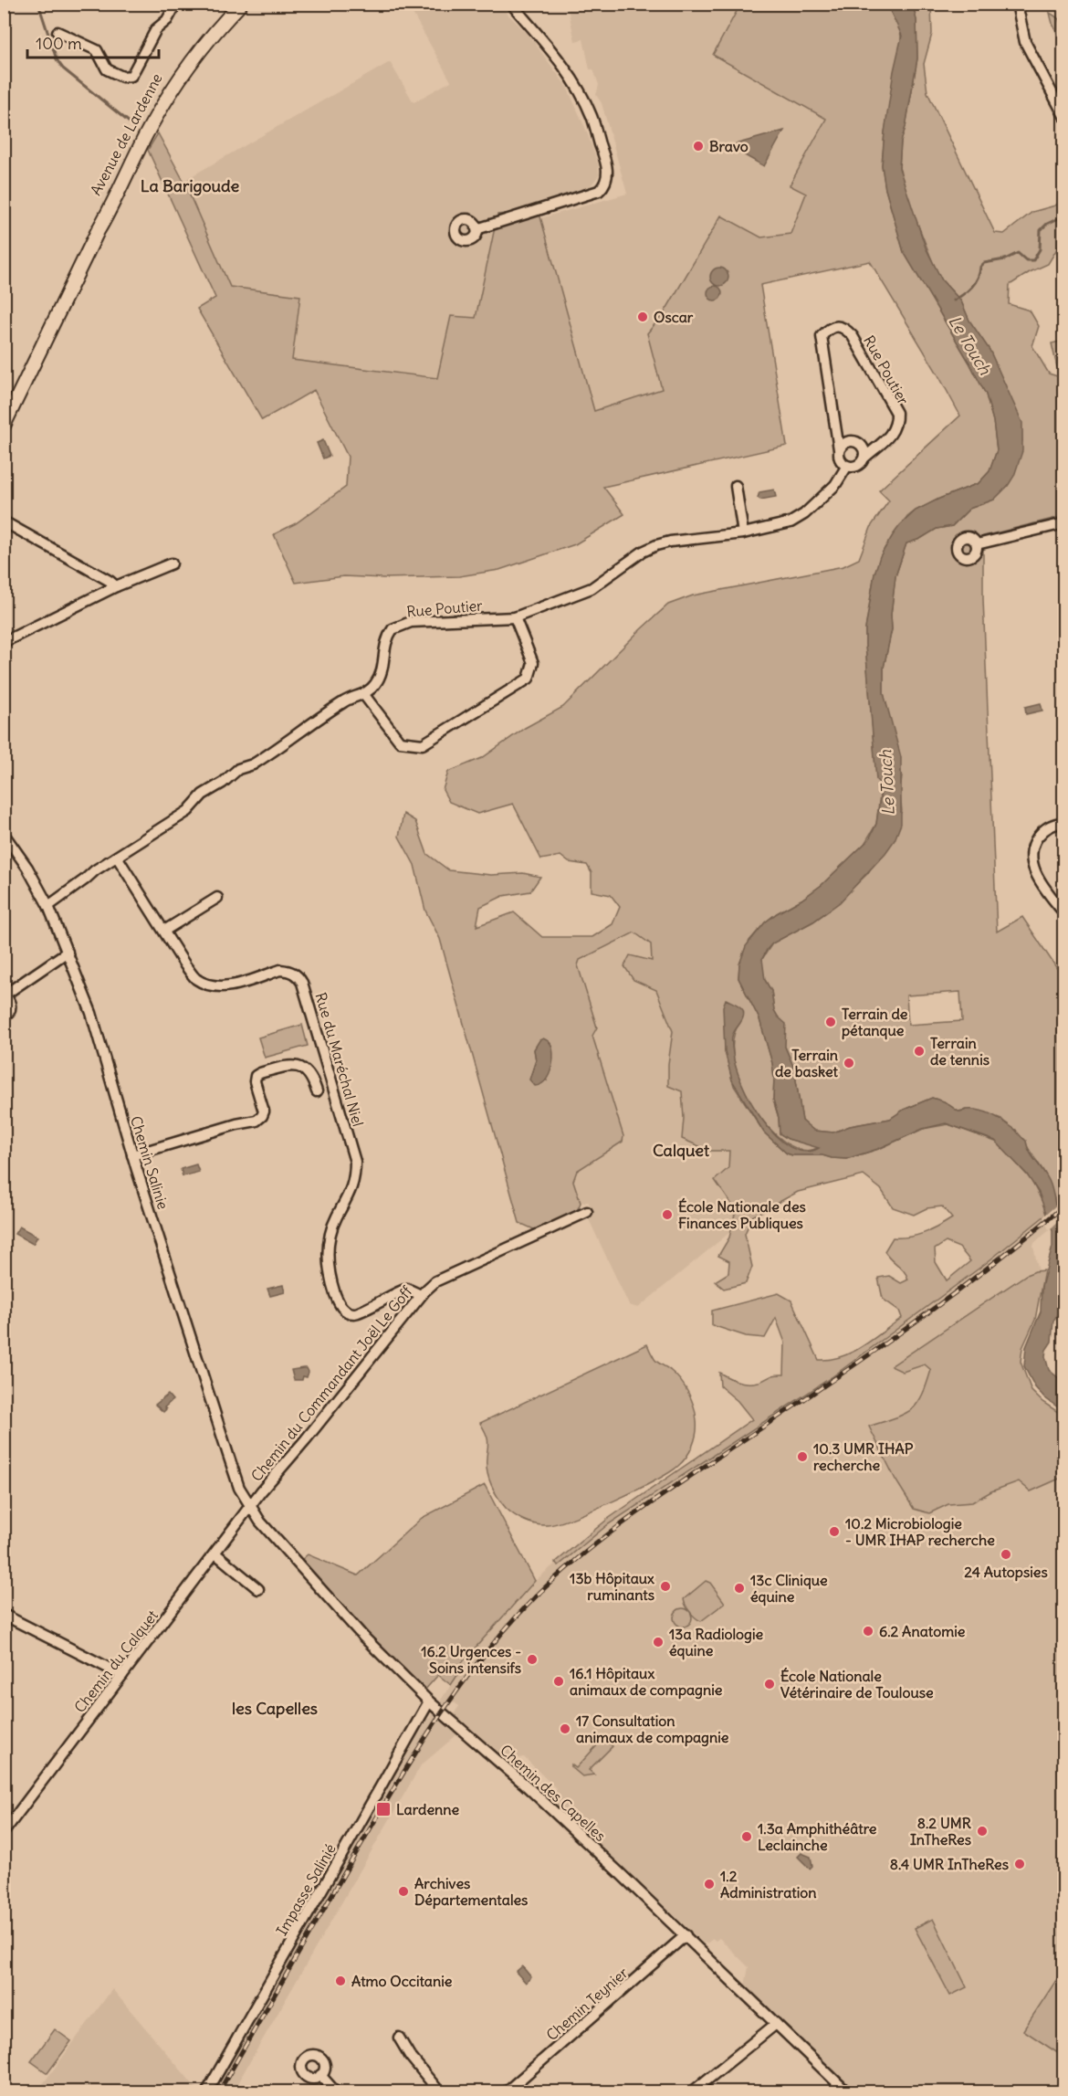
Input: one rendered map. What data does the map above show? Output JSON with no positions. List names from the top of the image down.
{
  "streets": {
    "main road": ["Avenue de Lardenne"],
    "street": [
      "Rue Poutier",
      "Rue du Maréchal Niel",
      "Chemin Salinie",
      "Chemin du Commandant Joël Le Goff",
      "Chemin du Calquet",
      "Chemin des Capelles",
      "Impasse Salinié",
      "Chemin Teynier"
    ]
  },
  "crossings": [
    ["Rue du Maréchal Niel", "Chemin du Commandant Joël Le Goff"],
    ["Chemin Salinie", "Chemin du Commandant Joël Le Goff"],
    ["Chemin Salinie", "Chemin du Calquet"],
    ["Chemin Salinie", "Chemin des Capelles"],
    ["Chemin du Commandant Joël Le Goff", "Chemin du Calquet"],
    ["Chemin du Commandant Joël Le Goff", "Chemin des Capelles"],
    ["Chemin du Calquet", "Chemin des Capelles"],
    ["Chemin des Capelles", "Impasse Salinié"],
    ["Chemin des Capelles", "Chemin Teynier"]
  ],
  "districts": ["La Barigoude", "Calquet", "les Capelles"],
  "water": ["Le Touch"],
  "places": {
    "other": [
      "Bravo",
      "Oscar",
      "Terrain de pétanque",
      "Terrain de tennis",
      "Terrain de basket",
      "École Nationale des Finances Publiques",
      "10.3 UMR IHAP recherche",
      "10.2 Microbiologie - UMR IHAP recherche",
      "24 Autopsies",
      "13b Hôpitaux ruminants",
      "13c Clinique équine",
      "6.2 Anatomie",
      "13a Radiologie équine",
      "16.2 Urgences - Soins intensifs",
      "16.1 Hôpitaux animaux de compagnie",
      "École Nationale Vétérinaire de Toulouse",
      "17 Consultation animaux de compagnie",
      "8.2 UMR InTheRes",
      "1.3a Amphithéâtre Leclainche",
      "8.4 UMR InTheRes",
      "1.2 Administration",
      "Archives Départementales",
      "Atmo Occitanie"
    ],
    "transit": ["Lardenne"]
  },
  "scale_bar": "100 m"
}
